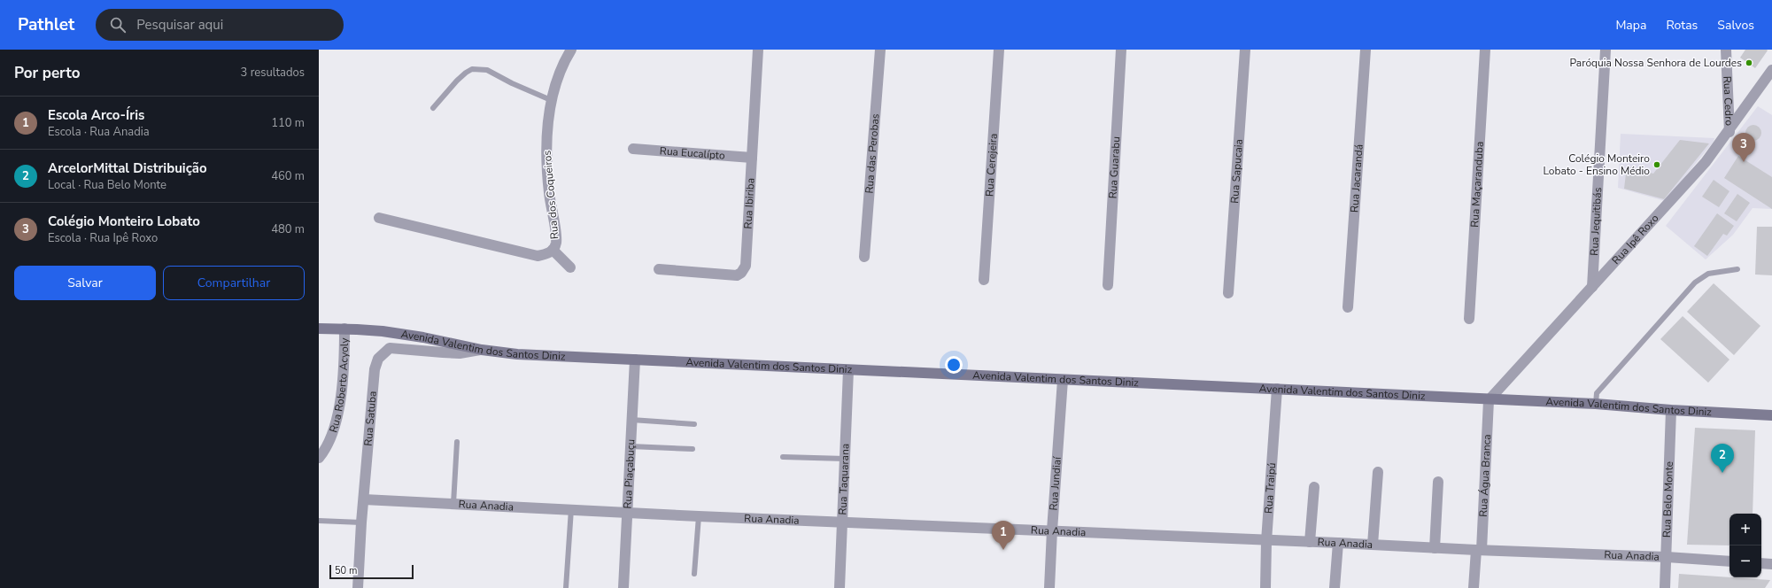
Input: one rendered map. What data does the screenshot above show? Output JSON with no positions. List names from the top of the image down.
{
  "streets": {
    "street": [
      "Rua Cedro",
      "Rua Eucalípto",
      "Rua das Perobas",
      "Rua Cerejeira",
      "Rua Guarabu",
      "Rua Sapucaia",
      "Rua Jacarandá",
      "Rua Maçaranduba",
      "Rua dos Coqueiros",
      "Rua Ibiriba",
      "Rua Jequitibás",
      "Rua Ipê Roxo",
      "Avenida Valentim dos Santos Diniz",
      "Rua Roberto Acyoly",
      "Rua Satuba",
      "Rua Piaçabuçu",
      "Rua Água Branca",
      "Rua Taquarana",
      "Rua Jundiaí",
      "Rua Traipú",
      "Rua Belo Monte",
      "Rua Anadia"
    ]
  },
  "crossings": [
    ["Rua Cedro", "Rua Ipê Roxo"],
    ["Rua Eucalípto", "Rua Ibiriba"],
    ["Rua Jequitibás", "Rua Ipê Roxo"],
    ["Rua Ipê Roxo", "Avenida Valentim dos Santos Diniz"],
    ["Rua Ipê Roxo", "Rua Água Branca"],
    ["Avenida Valentim dos Santos Diniz", "Rua Roberto Acyoly"],
    ["Avenida Valentim dos Santos Diniz", "Rua Satuba"],
    ["Avenida Valentim dos Santos Diniz", "Rua Piaçabuçu"],
    ["Avenida Valentim dos Santos Diniz", "Rua Água Branca"],
    ["Avenida Valentim dos Santos Diniz", "Rua Taquarana"],
    ["Avenida Valentim dos Santos Diniz", "Rua Jundiaí"],
    ["Avenida Valentim dos Santos Diniz", "Rua Traipú"],
    ["Avenida Valentim dos Santos Diniz", "Rua Belo Monte"],
    ["Rua Satuba", "Rua Anadia"],
    ["Rua Piaçabuçu", "Rua Anadia"],
    ["Rua Água Branca", "Rua Anadia"],
    ["Rua Taquarana", "Rua Anadia"],
    ["Rua Jundiaí", "Rua Anadia"],
    ["Rua Traipú", "Rua Anadia"],
    ["Rua Belo Monte", "Rua Anadia"]
  ],
  "places": ["Paróquia Nossa Senhora de Lourdes", "Colégio Monteiro Lobato - Ensino Médio"],
  "scale_bar": "50 m",
  "page": {
    "header": "Pathlet",
    "search": "Pesquisar aqui",
    "nav": ["Mapa", "Rotas", "Salvos"],
    "heading": ["Por perto", "3 resultados"],
    "list": [
      {
        "mark": "1",
        "name": "Escola Arco-Íris",
        "note": "Escola · Rua Anadia",
        "value": "110 m"
      },
      {
        "mark": "2",
        "name": "ArcelorMittal Distribuição",
        "note": "Local · Rua Belo Monte",
        "value": "460 m"
      },
      {
        "mark": "3",
        "name": "Colégio Monteiro Lobato",
        "note": "Escola · Rua Ipê Roxo",
        "value": "480 m"
      }
    ],
    "pins": ["3", "2", "1"],
    "buttons": ["Salvar", "Compartilhar"],
    "map_buttons": ["+", "−"],
    "scale": "50 m"
  }
}
